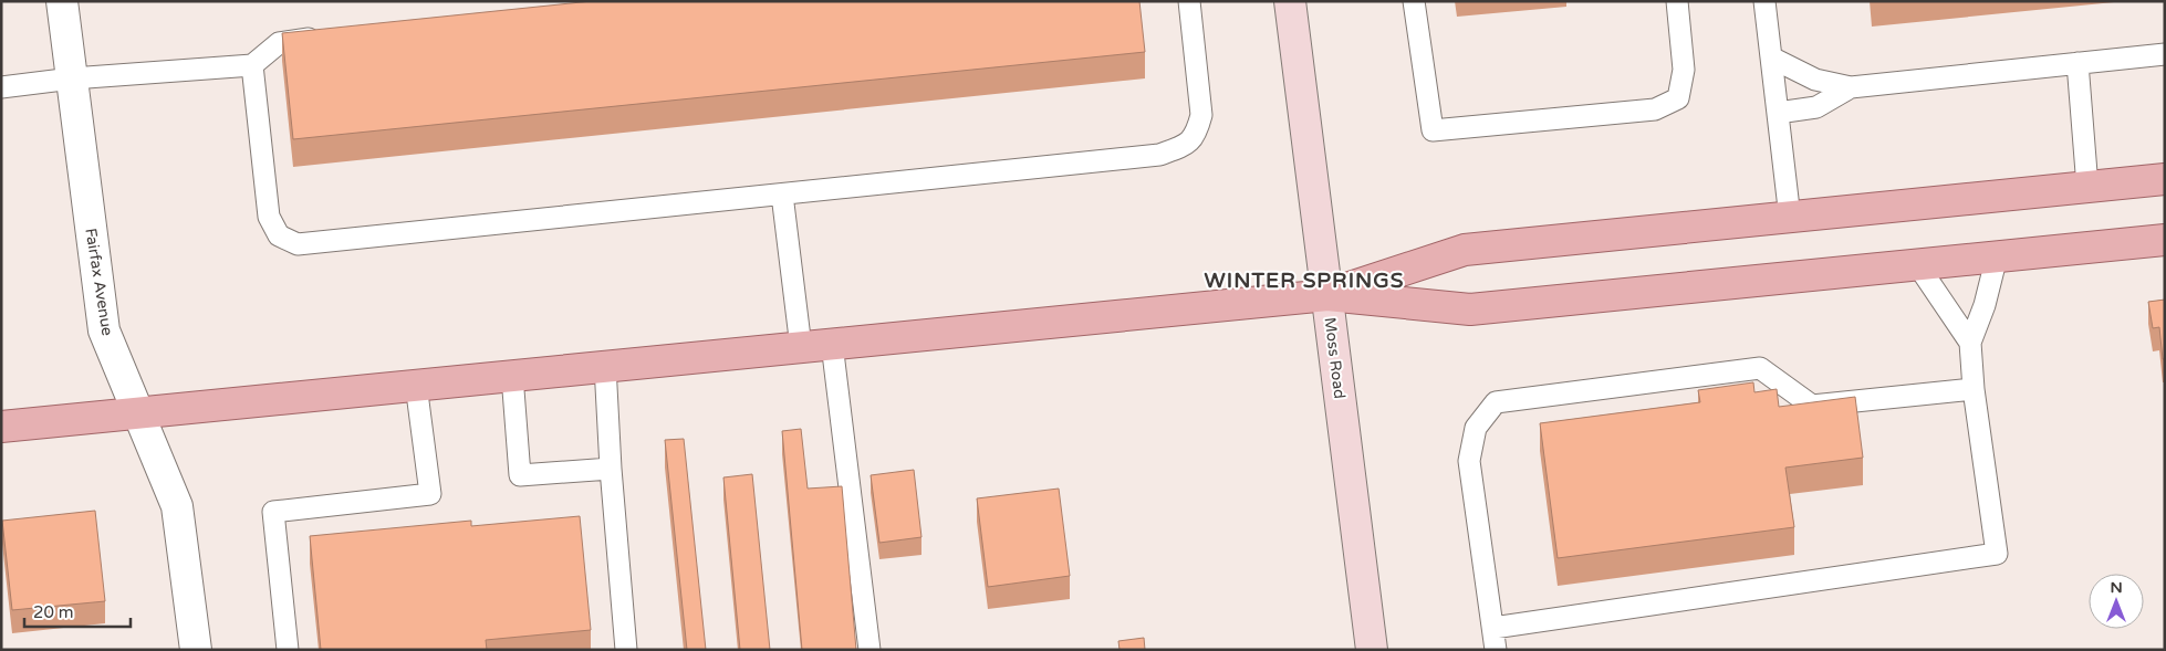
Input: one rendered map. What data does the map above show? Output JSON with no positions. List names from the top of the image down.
{
  "streets": {
    "street": ["Fairfax Avenue", "Moss Road"]
  },
  "districts": ["WINTER SPRINGS"],
  "scale_bar": "20 m",
  "north": "top"
}
